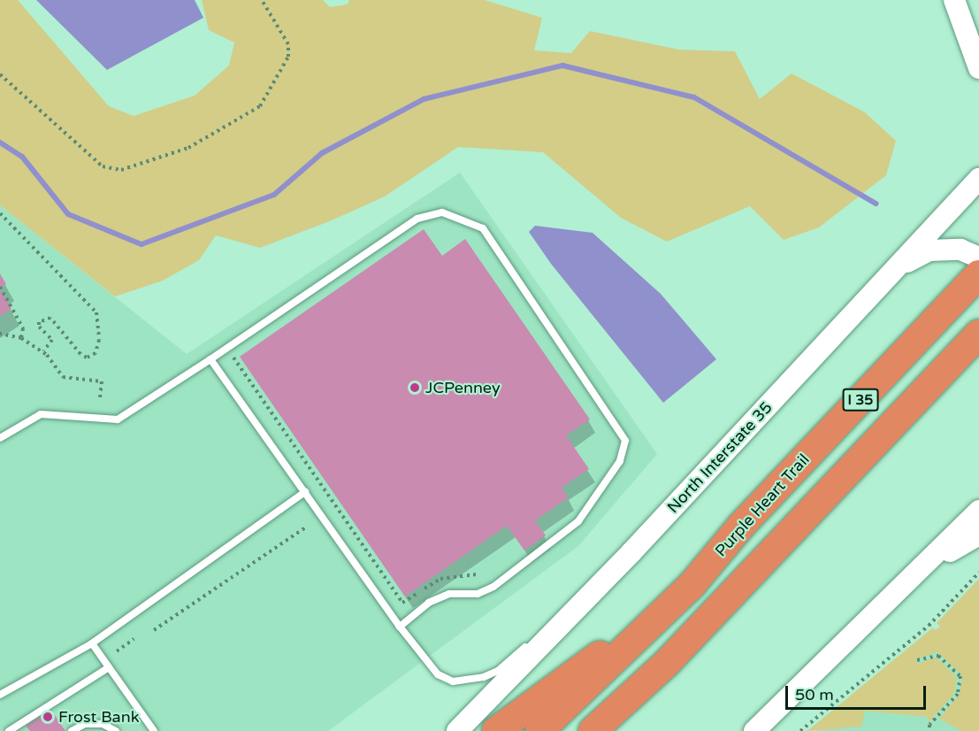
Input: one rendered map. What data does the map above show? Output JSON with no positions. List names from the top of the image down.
{
  "streets": {
    "highway": ["I 35", "Purple Heart Trail"],
    "main road": ["North Interstate 35"]
  },
  "places": ["JCPenney", "Frost Bank"],
  "scale_bar": "50 m"
}
